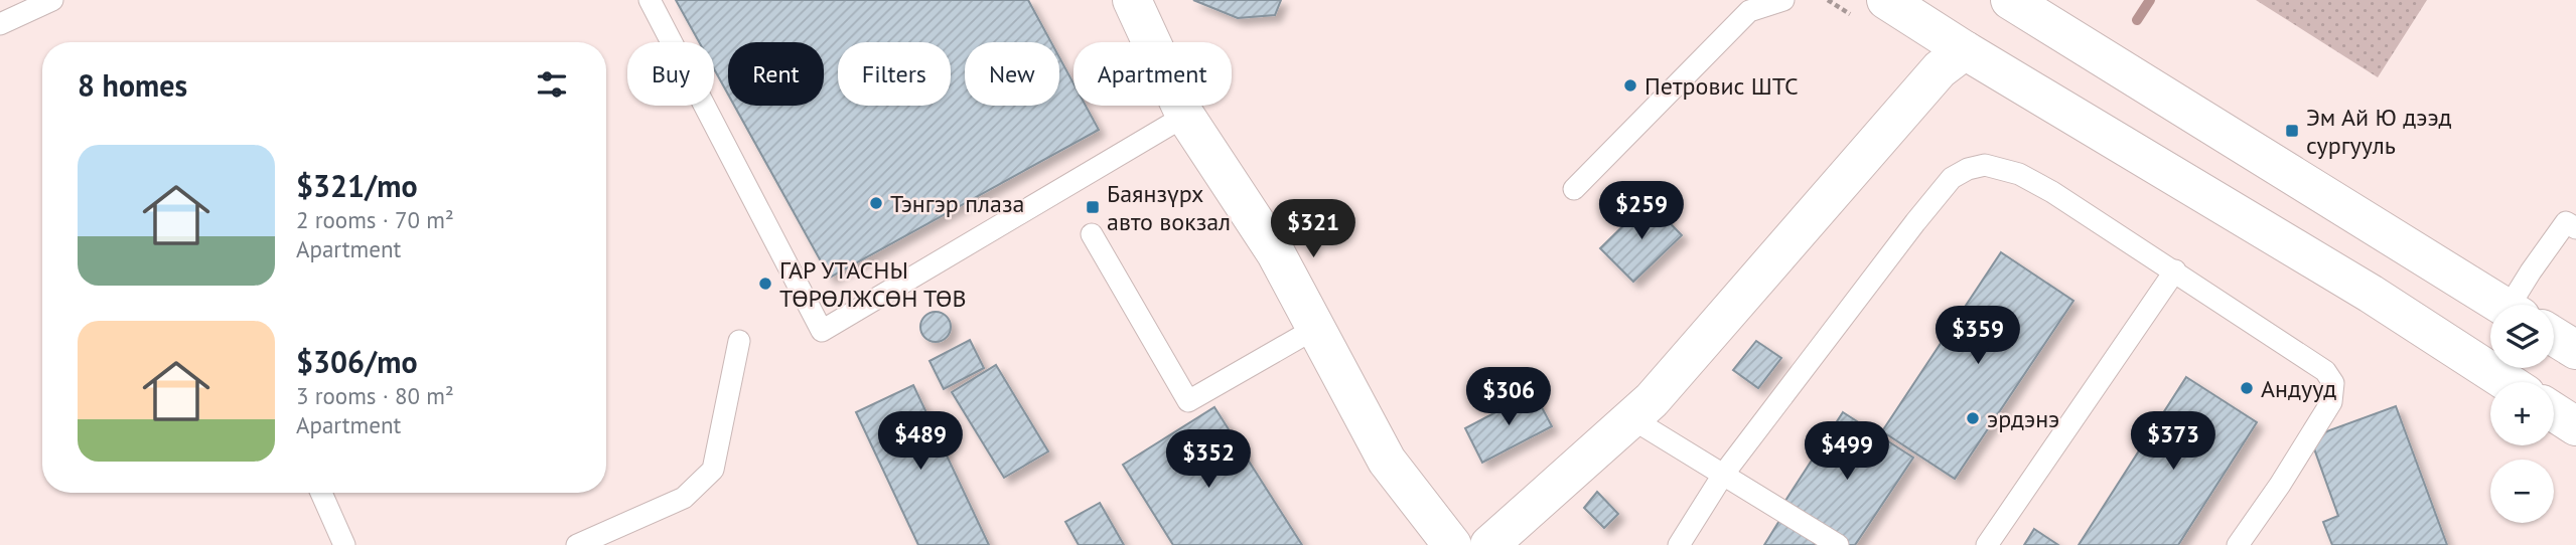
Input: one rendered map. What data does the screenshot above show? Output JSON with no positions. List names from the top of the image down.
{
  "places": {
    "other": [
      "Петровис ШТС",
      "Тэнгэр плаза",
      "ГАР УТАСНЫ ТӨРӨЛЖСӨН ТӨВ",
      "Андууд",
      "эрдэнэ"
    ],
    "transit": ["Эм Ай Ю дээд сургууль", "Баянзүрх авто вокзал"]
  },
  "page": {
    "chip": [
      "Buy",
      "Rent",
      "Filters",
      "New",
      "Apartment"
    ],
    "heading": "8 homes",
    "list": [
      {
        "name": "$321/mo",
        "note": "2 rooms · 70 m² · Apartment"
      },
      {
        "name": "$306/mo",
        "note": "3 rooms · 80 m² · Apartment"
      }
    ],
    "price": [
      "$259",
      "$321",
      "$359",
      "$306",
      "$489",
      "$373",
      "$499",
      "$352"
    ],
    "map_buttons": ["+", "−"]
  }
}
